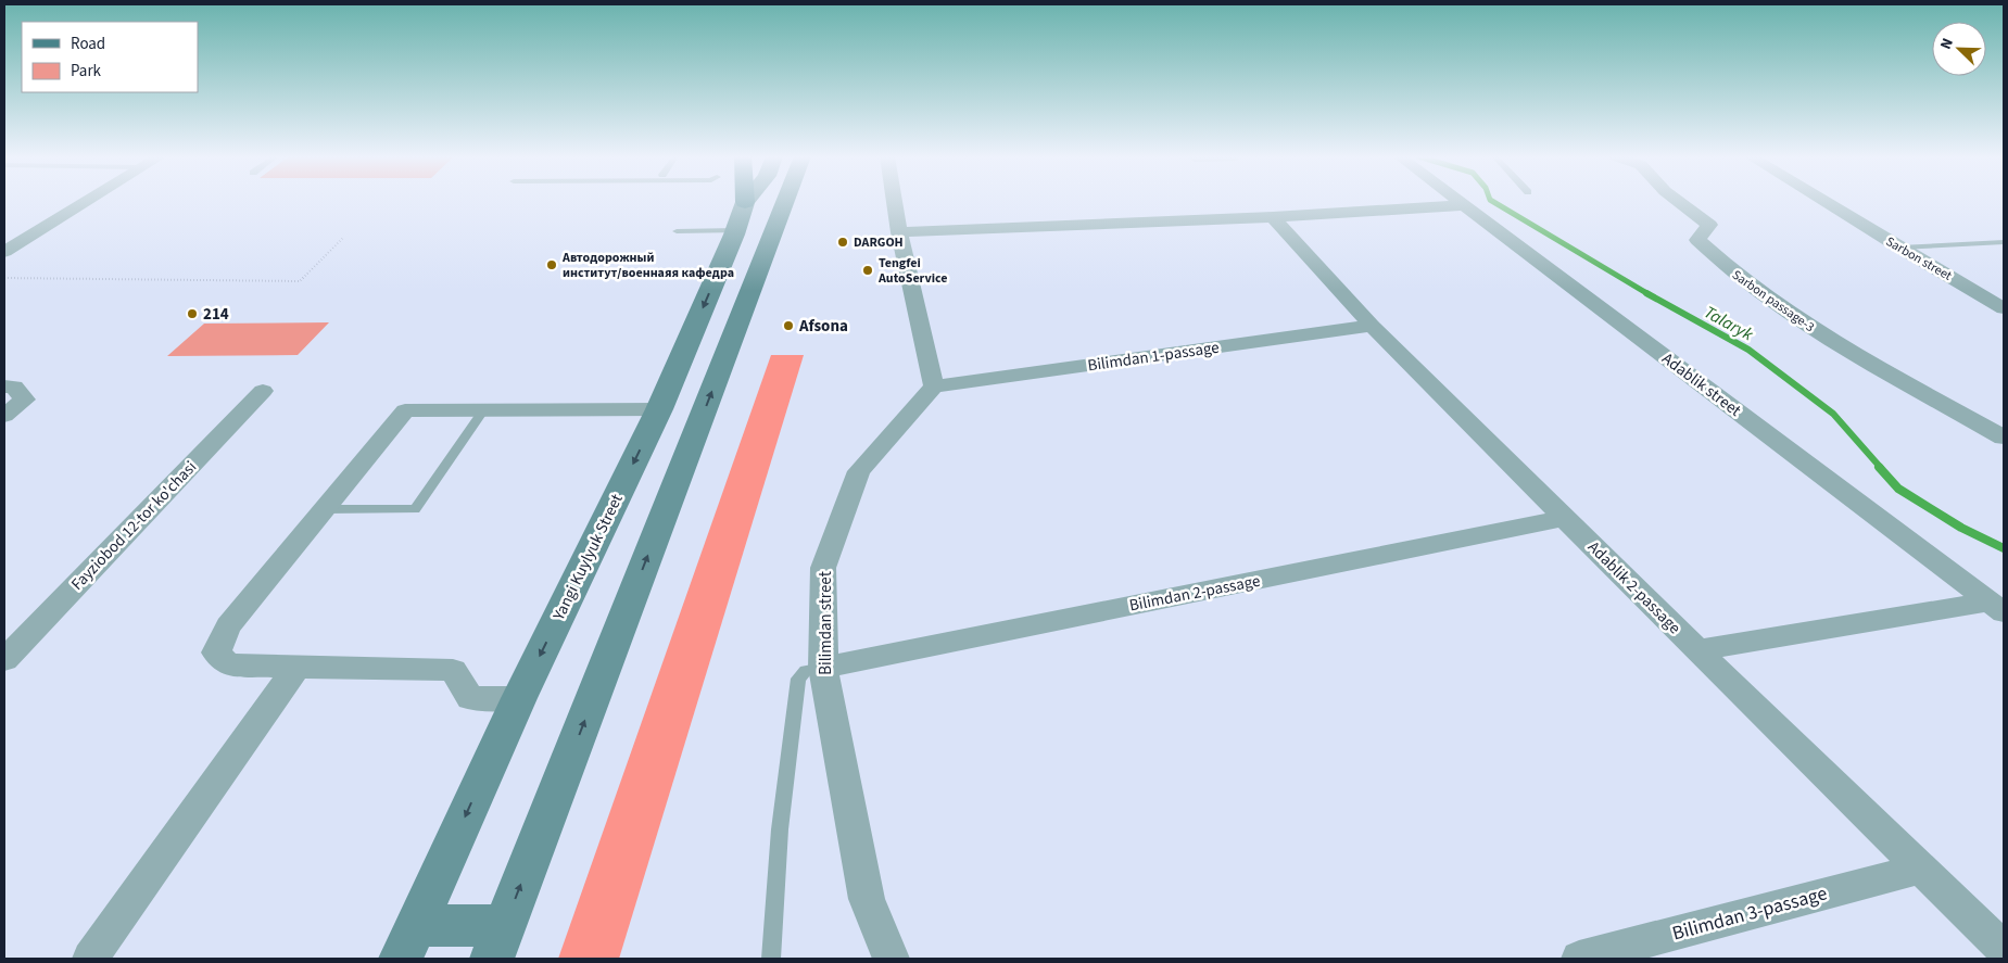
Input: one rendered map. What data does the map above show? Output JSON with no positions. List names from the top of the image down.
{
  "streets": {
    "main road": ["Yangi Kuylyuk Street"],
    "street": [
      "Sarbon street",
      "Sarbon passage-3",
      "Bilimdan 1-passage",
      "Adablik street",
      "Fayziobod 12-tor ko'chasi",
      "Аdаblik 2-passage",
      "Bilimdan 2-passage",
      "Bilimdan street",
      "Bilimdan 3-passage"
    ]
  },
  "crossings": [
    ["Bilimdan 1-passage", "Аdаblik 2-passage"],
    ["Bilimdan 1-passage", "Bilimdan street"],
    ["Аdаblik 2-passage", "Bilimdan 2-passage"],
    ["Аdаblik 2-passage", "Bilimdan 3-passage"],
    ["Bilimdan 2-passage", "Bilimdan street"]
  ],
  "water": ["Talaryk"],
  "places": [
    "DARGOH",
    "Автодорожный институт/военнаяя кафедра",
    "Tengfei AutoService",
    "214",
    "Afsona"
  ],
  "legend": ["Road", "Park"],
  "north": "top left"
}
